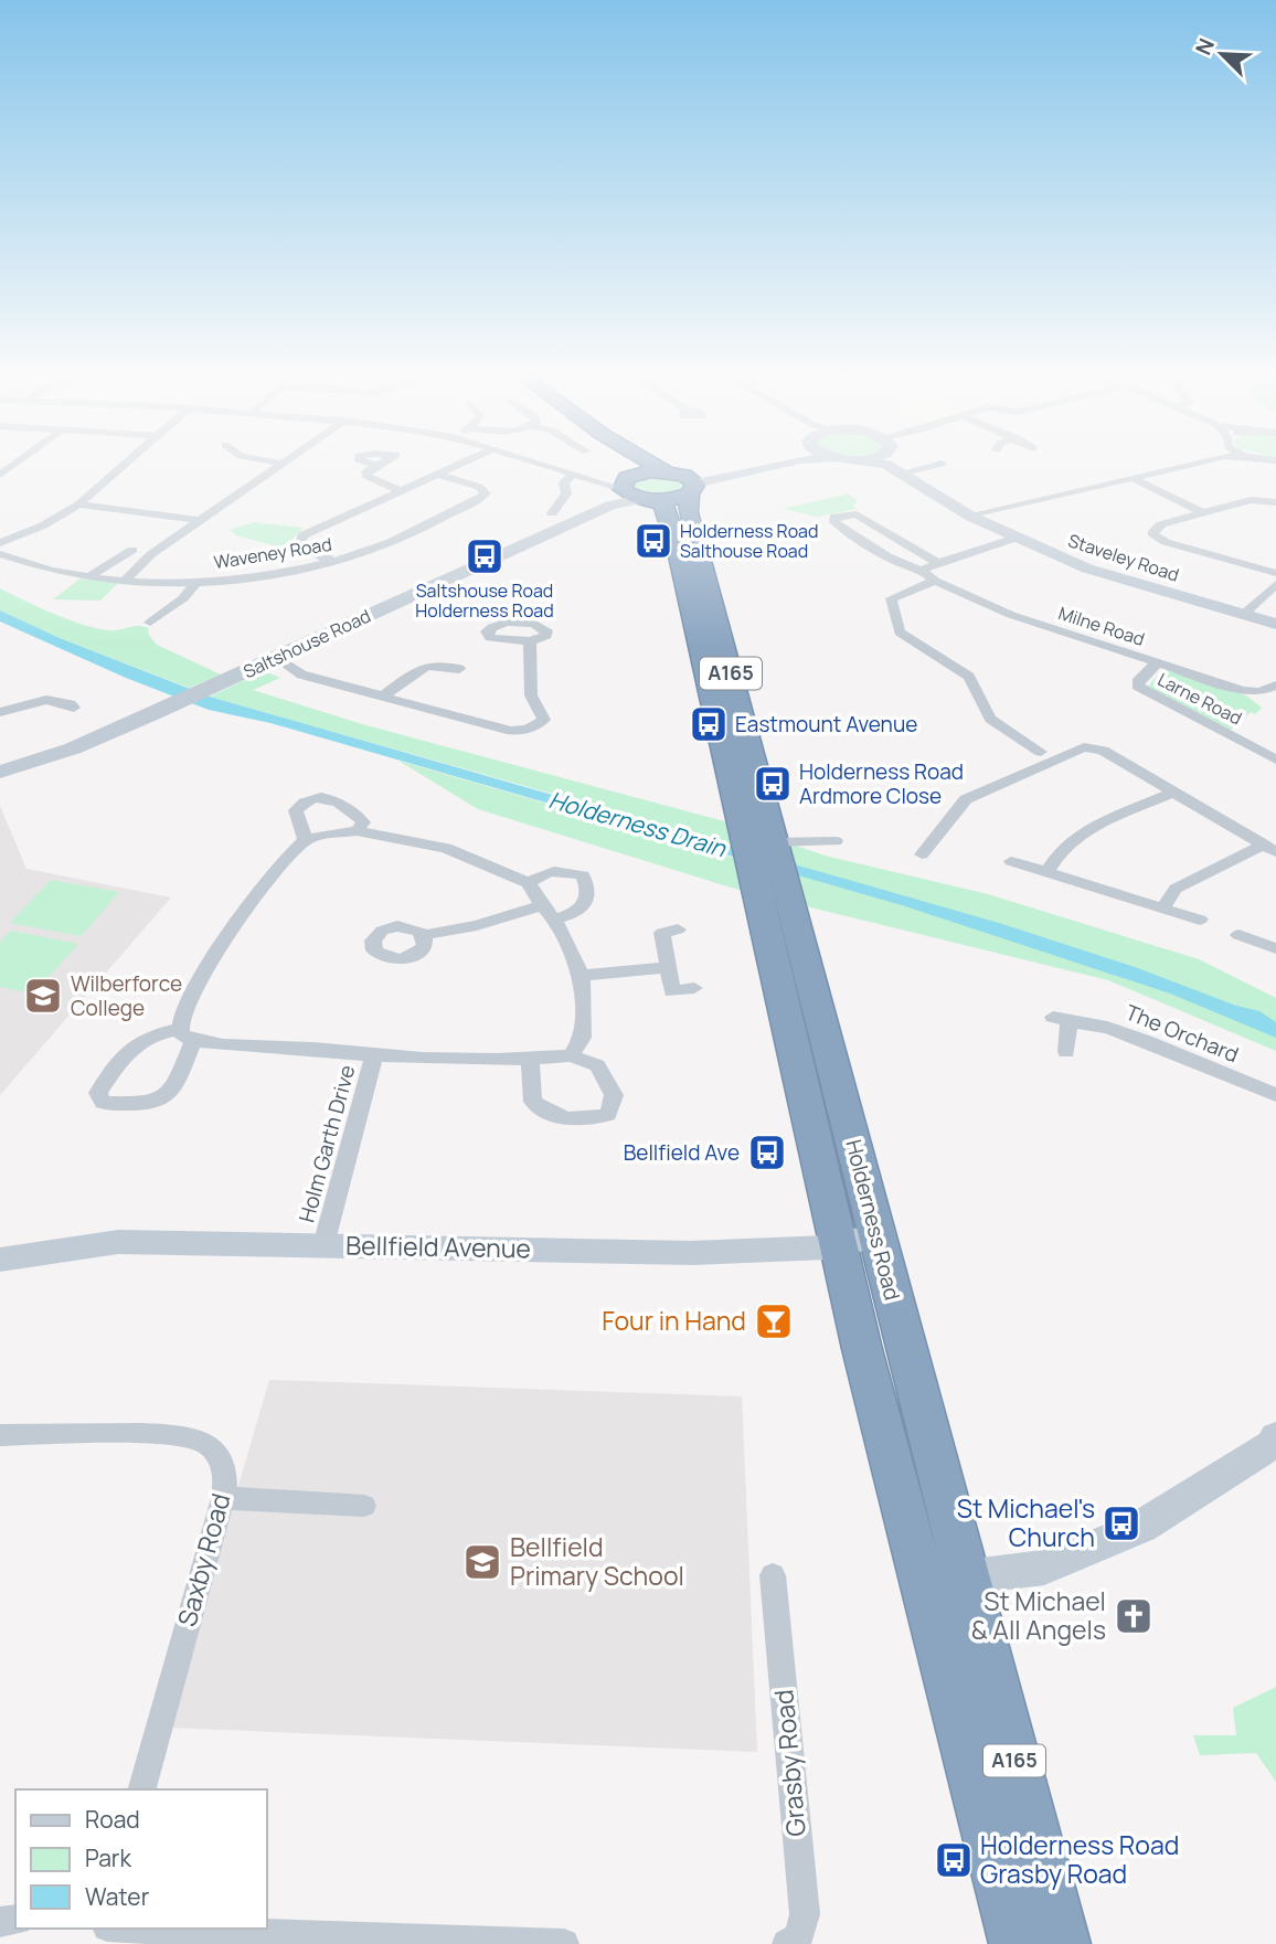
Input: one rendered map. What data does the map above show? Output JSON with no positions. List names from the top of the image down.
{
  "streets": {
    "highway": ["A165", "Holderness Road"],
    "street": [
      "Waveney Road",
      "Staveley Road",
      "Milne Road",
      "Saltshouse Road",
      "Larne Road",
      "The Orchard",
      "Holm Garth Drive",
      "Bellfield Avenue",
      "Saxby Road",
      "Grasby Road"
    ]
  },
  "crossings": [
    ["Staveley Road", "Holderness Road"],
    ["Milne Road", "Larne Road"],
    ["Saltshouse Road", "Holderness Road"],
    ["Holm Garth Drive", "Bellfield Avenue"],
    ["Holderness Road", "Bellfield Avenue"]
  ],
  "water": ["Holderness Drain"],
  "places": {
    "bus stop": [
      "Holderness Road Salthouse Road",
      "Saltshouse Road Holderness Road",
      "Eastmount Avenue",
      "Holderness Road Ardmore Close",
      "Bellfield Ave",
      "St Michael's Church",
      "Holderness Road Grasby Road"
    ],
    "school or university": ["Wilberforce College", "Bellfield Primary School"],
    "bar": ["Four in Hand"],
    "church": ["St Michael & All Angels"]
  },
  "legend": ["Road", "Park", "Water"],
  "north": "top left"
}
